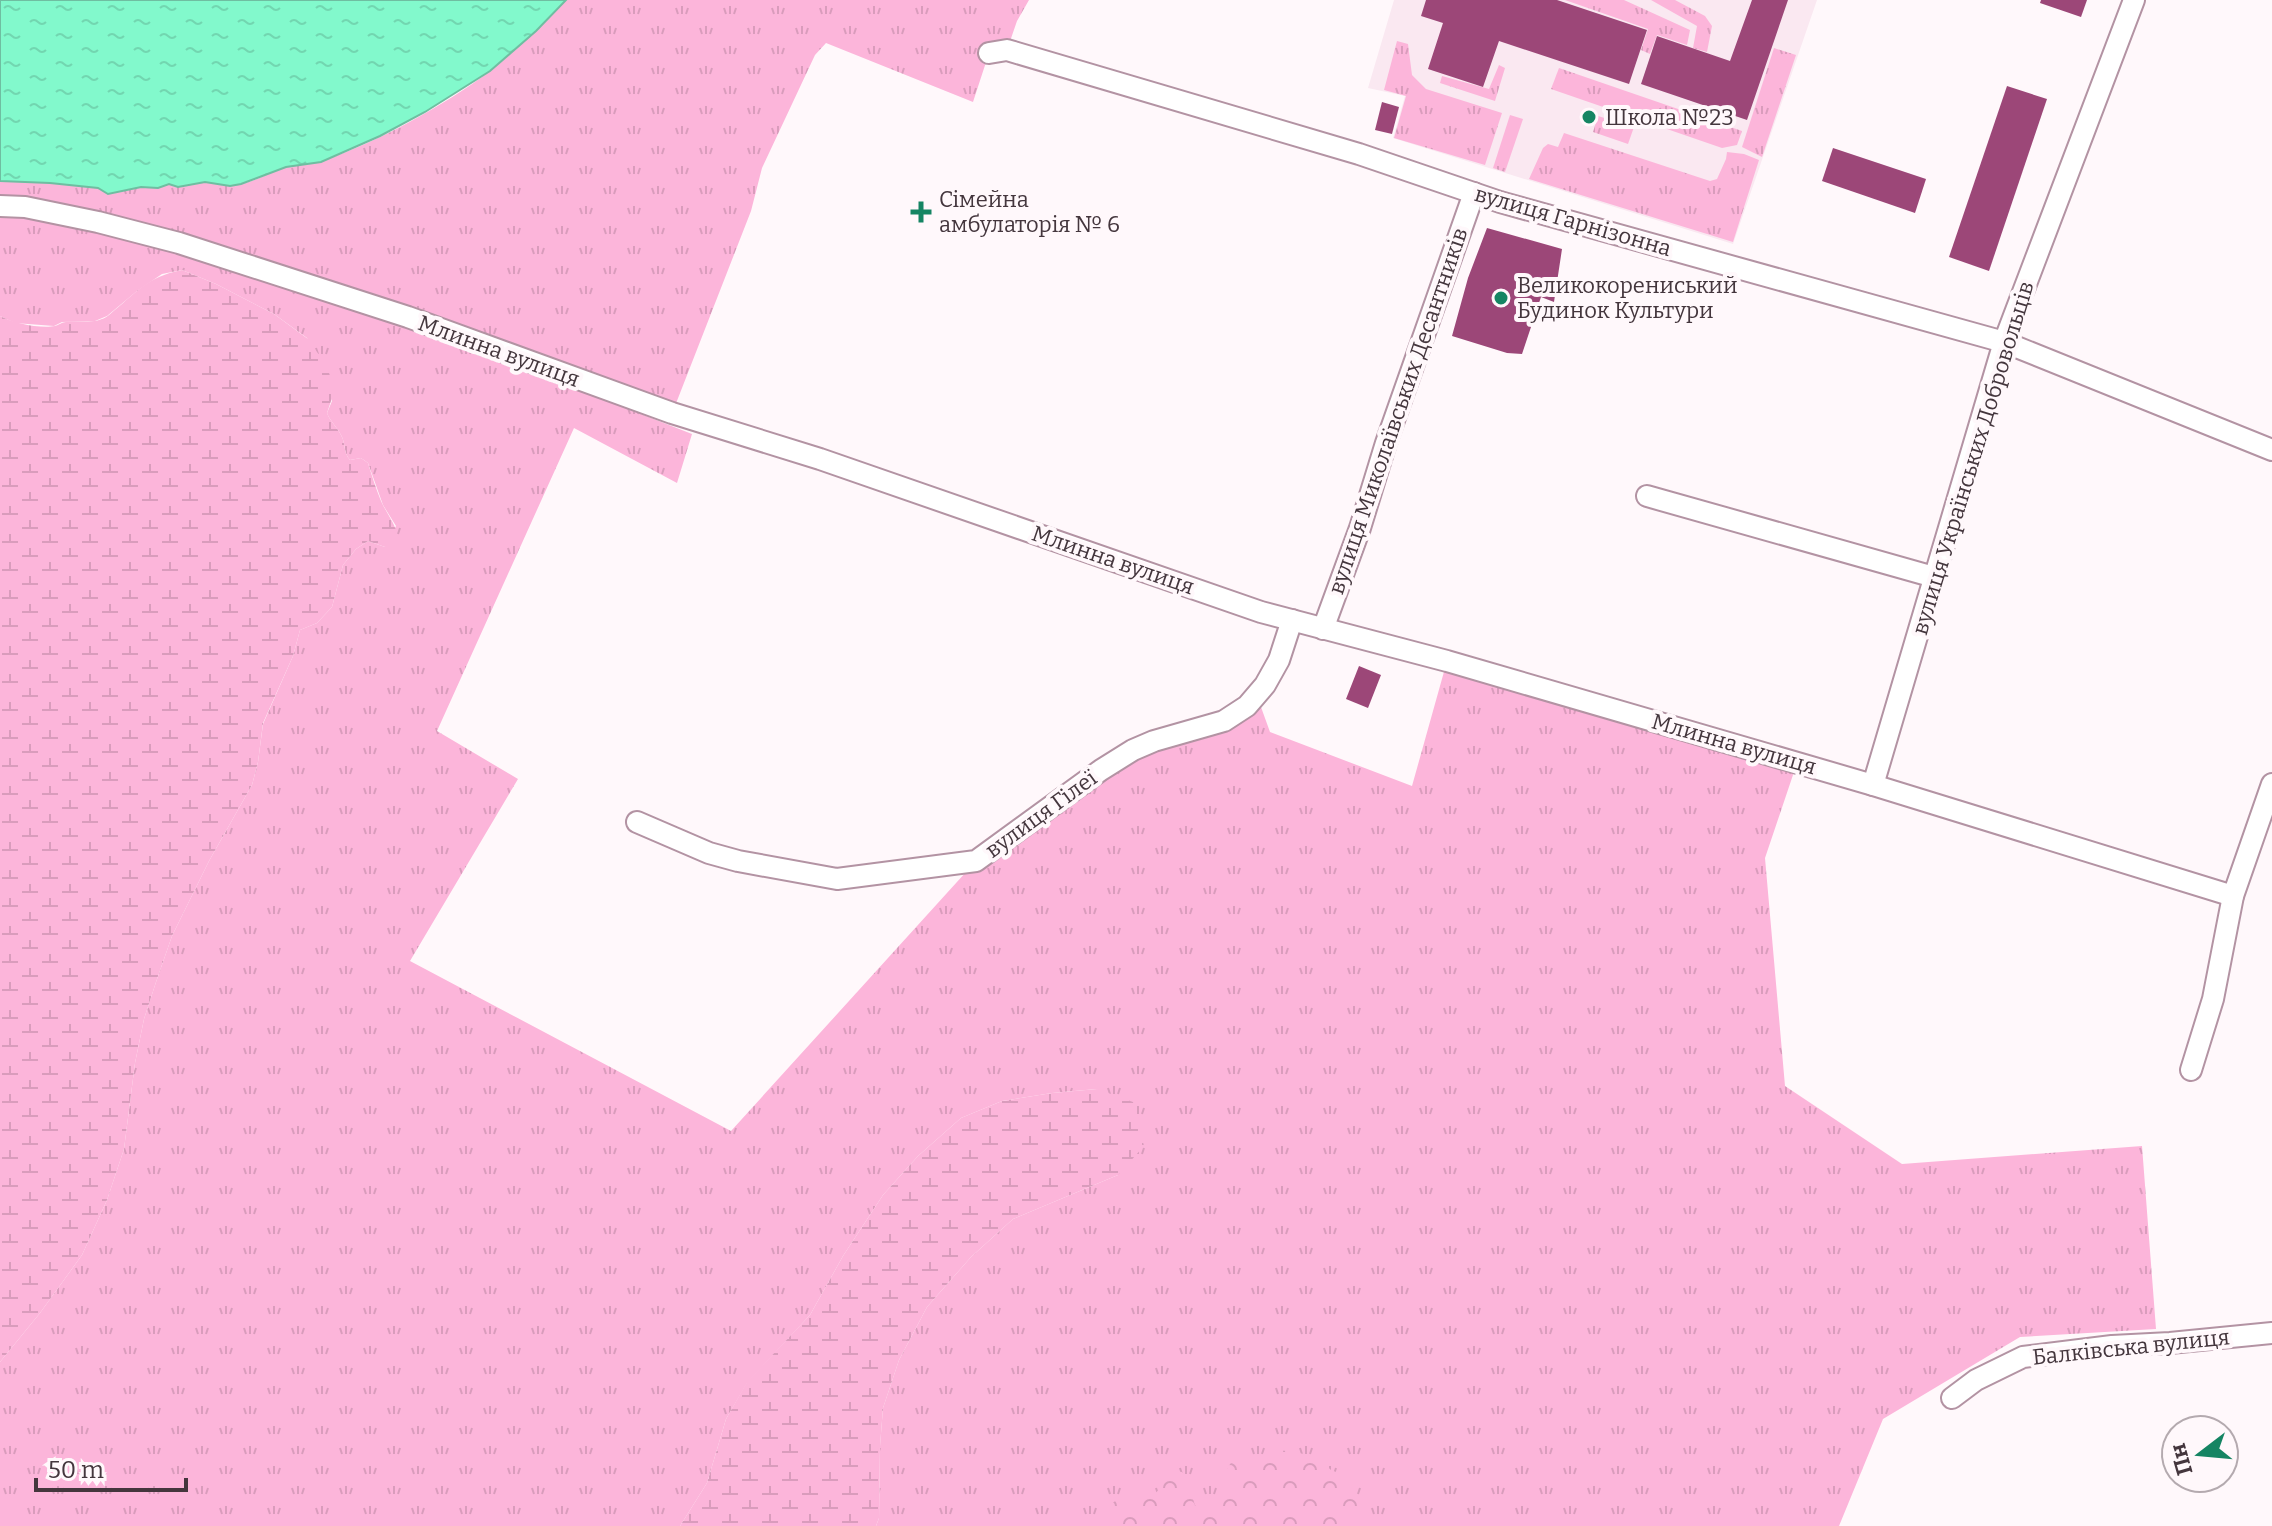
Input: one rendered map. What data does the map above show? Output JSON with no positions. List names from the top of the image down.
{
  "streets": {
    "street": [
      "вулиця Гарнізонна",
      "Млинна вулиця",
      "вулиця Миколаївських Десантників",
      "вулиця Українських Добровольців",
      "вулиця Гілеї",
      "Балківська вулиця"
    ]
  },
  "crossings": [
    ["вулиця Гарнізонна", "вулиця Миколаївських Десантників"],
    ["вулиця Гарнізонна", "вулиця Українських Добровольців"],
    ["Млинна вулиця", "вулиця Миколаївських Десантників"],
    ["Млинна вулиця", "вулиця Українських Добровольців"],
    ["Млинна вулиця", "вулиця Гілеї"]
  ],
  "places": {
    "other": ["Школа №23", "Великокорениський Будинок Культури"],
    "health": ["Сімейна амбулаторія № 6"]
  },
  "scale_bar": "50 m",
  "north": "left"
}
